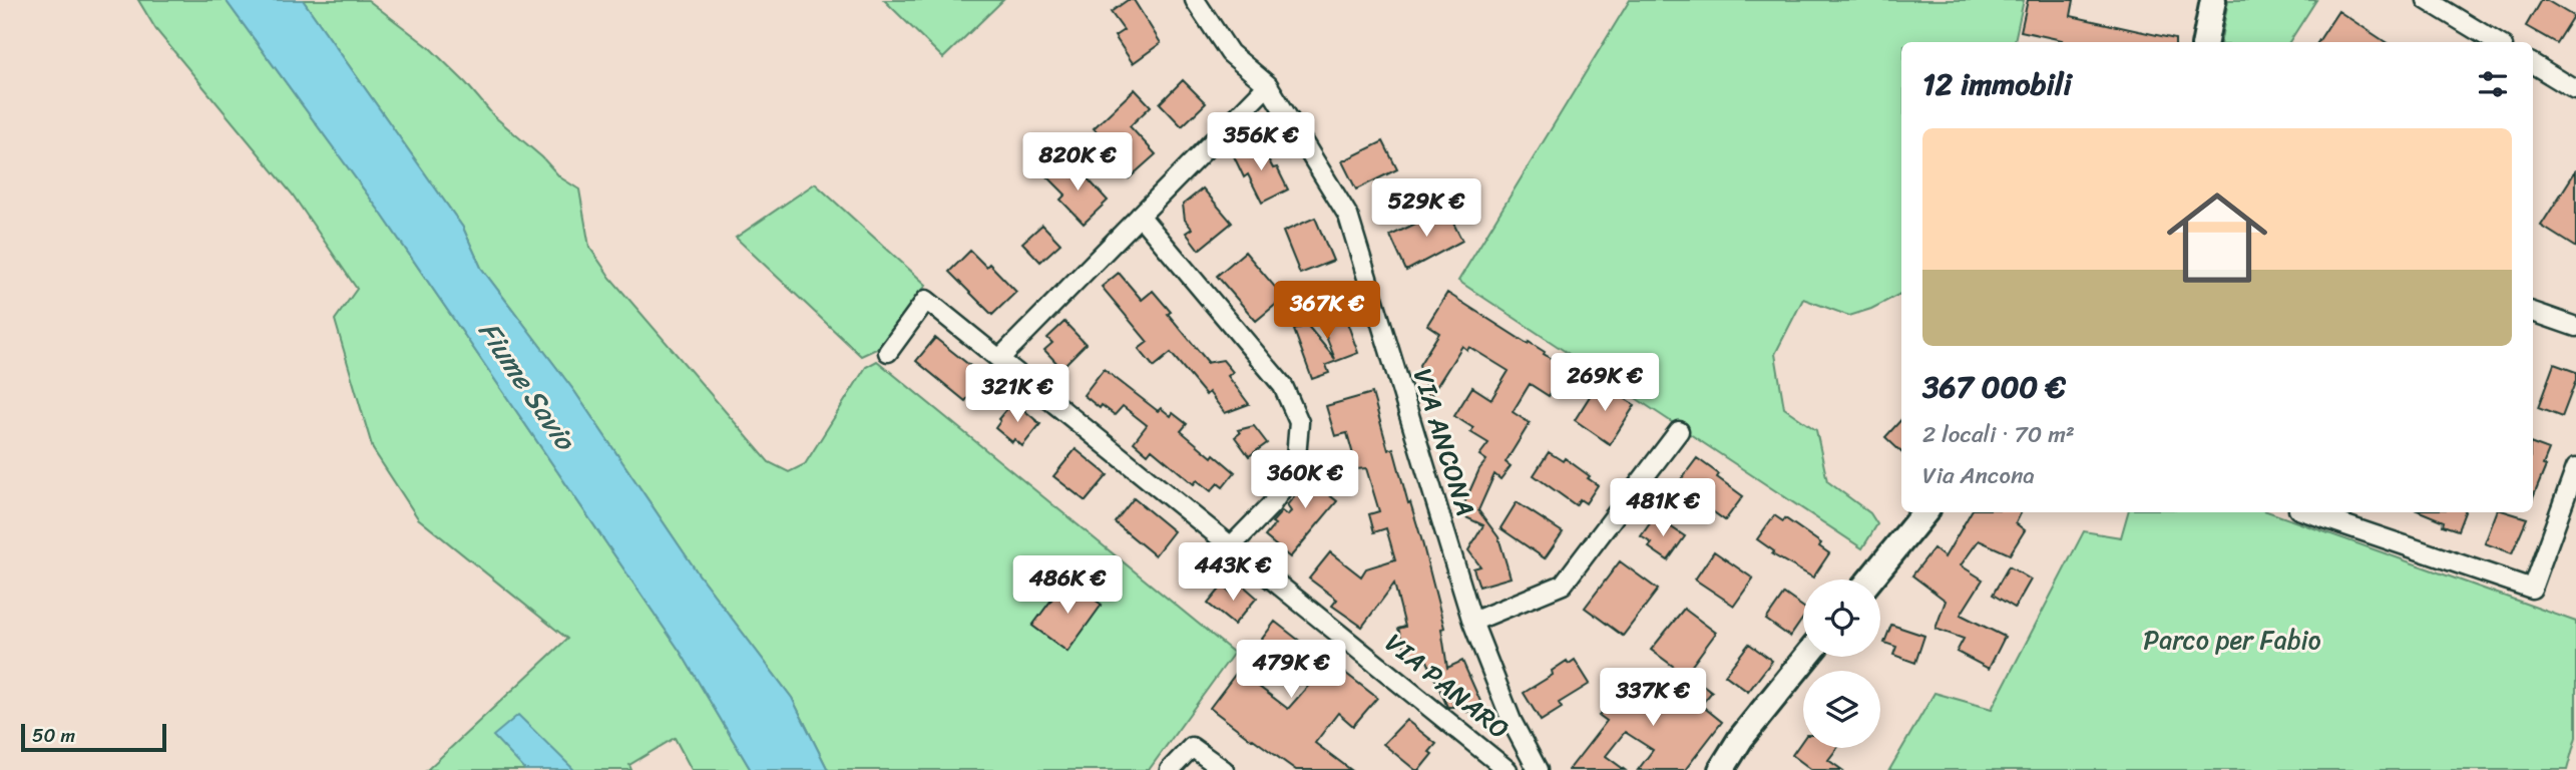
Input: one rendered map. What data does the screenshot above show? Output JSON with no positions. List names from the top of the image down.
{
  "streets": {
    "street": ["VIA ANCONA", "VIA PANARO"]
  },
  "water": ["Fiume Savio"],
  "parks": ["Parco per Fabio"],
  "scale_bar": "50 m",
  "page": {
    "heading": "12 immobili",
    "price": [
      "356K €",
      "820K €",
      "529K €",
      "367K €",
      "269K €",
      "321K €",
      "360K €",
      "481K €",
      "443K €",
      "486K €",
      "479K €",
      "337K €"
    ],
    "list": [
      {
        "name": "367 000 €",
        "note": "2 locali · 70 m² · Via Ancona"
      }
    ],
    "scale": "50 m"
  }
}
